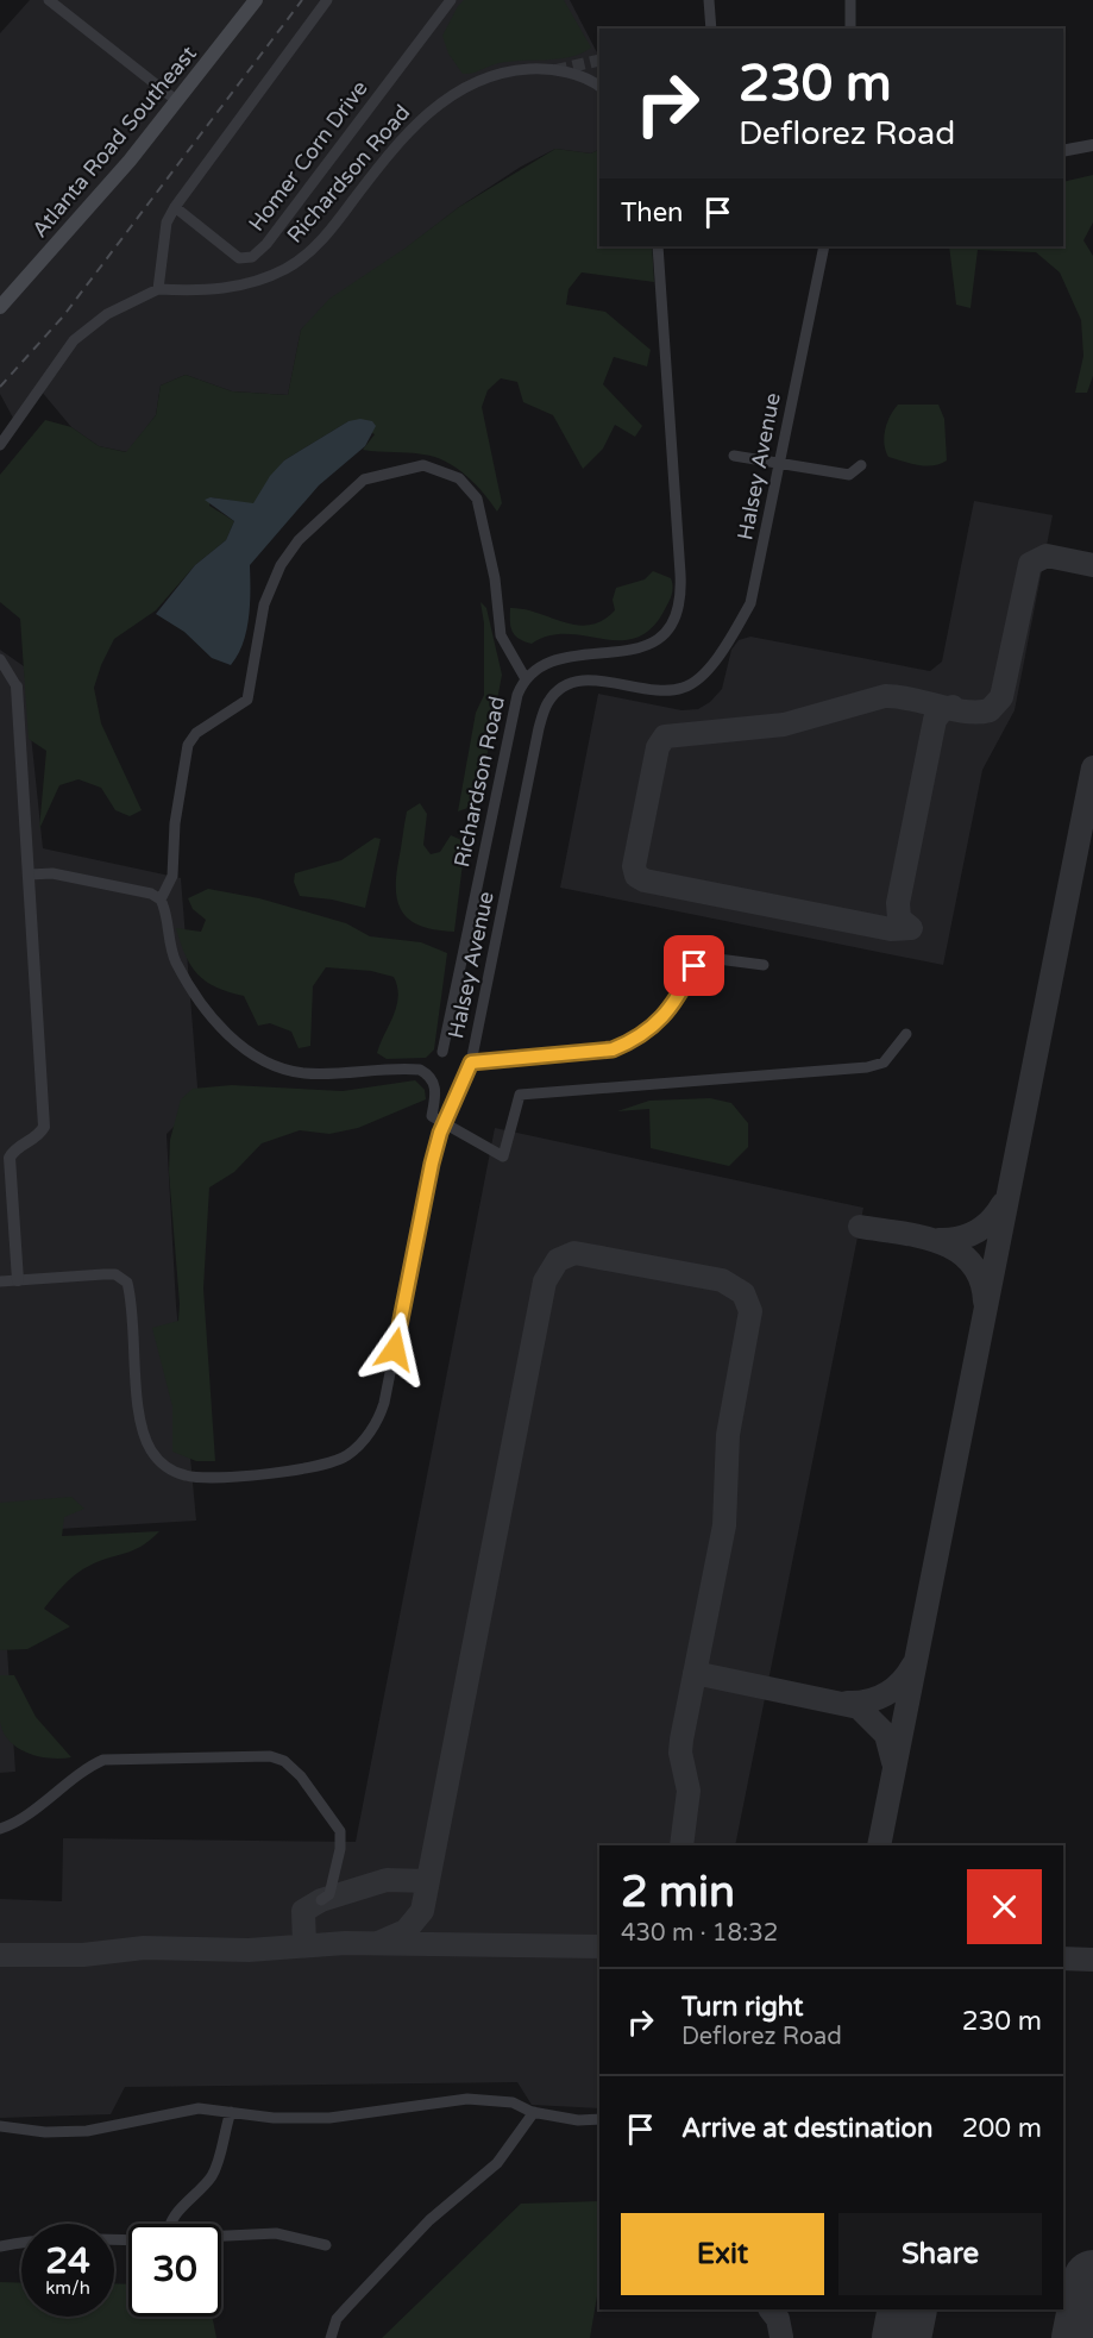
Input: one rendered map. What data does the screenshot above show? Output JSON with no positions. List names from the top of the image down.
{
  "streets": {
    "main road": ["Atlanta Road Southeast"],
    "street": ["Homer Corn Drive", "Richardson Road", "Halsey Avenue"]
  },
  "page": {
    "turn": ["230 m", "Deflorez Road"],
    "then": "Then",
    "heading": ["2 min", "430 m · 18:32"],
    "list": [
      {
        "name": "Turn right",
        "note": "Deflorez Road",
        "value": "230 m"
      },
      {
        "name": "Arrive at destination",
        "value": "200 m"
      }
    ],
    "buttons": ["Exit", "Share"],
    "speed": "24 km/h",
    "limit": "30"
  }
}
